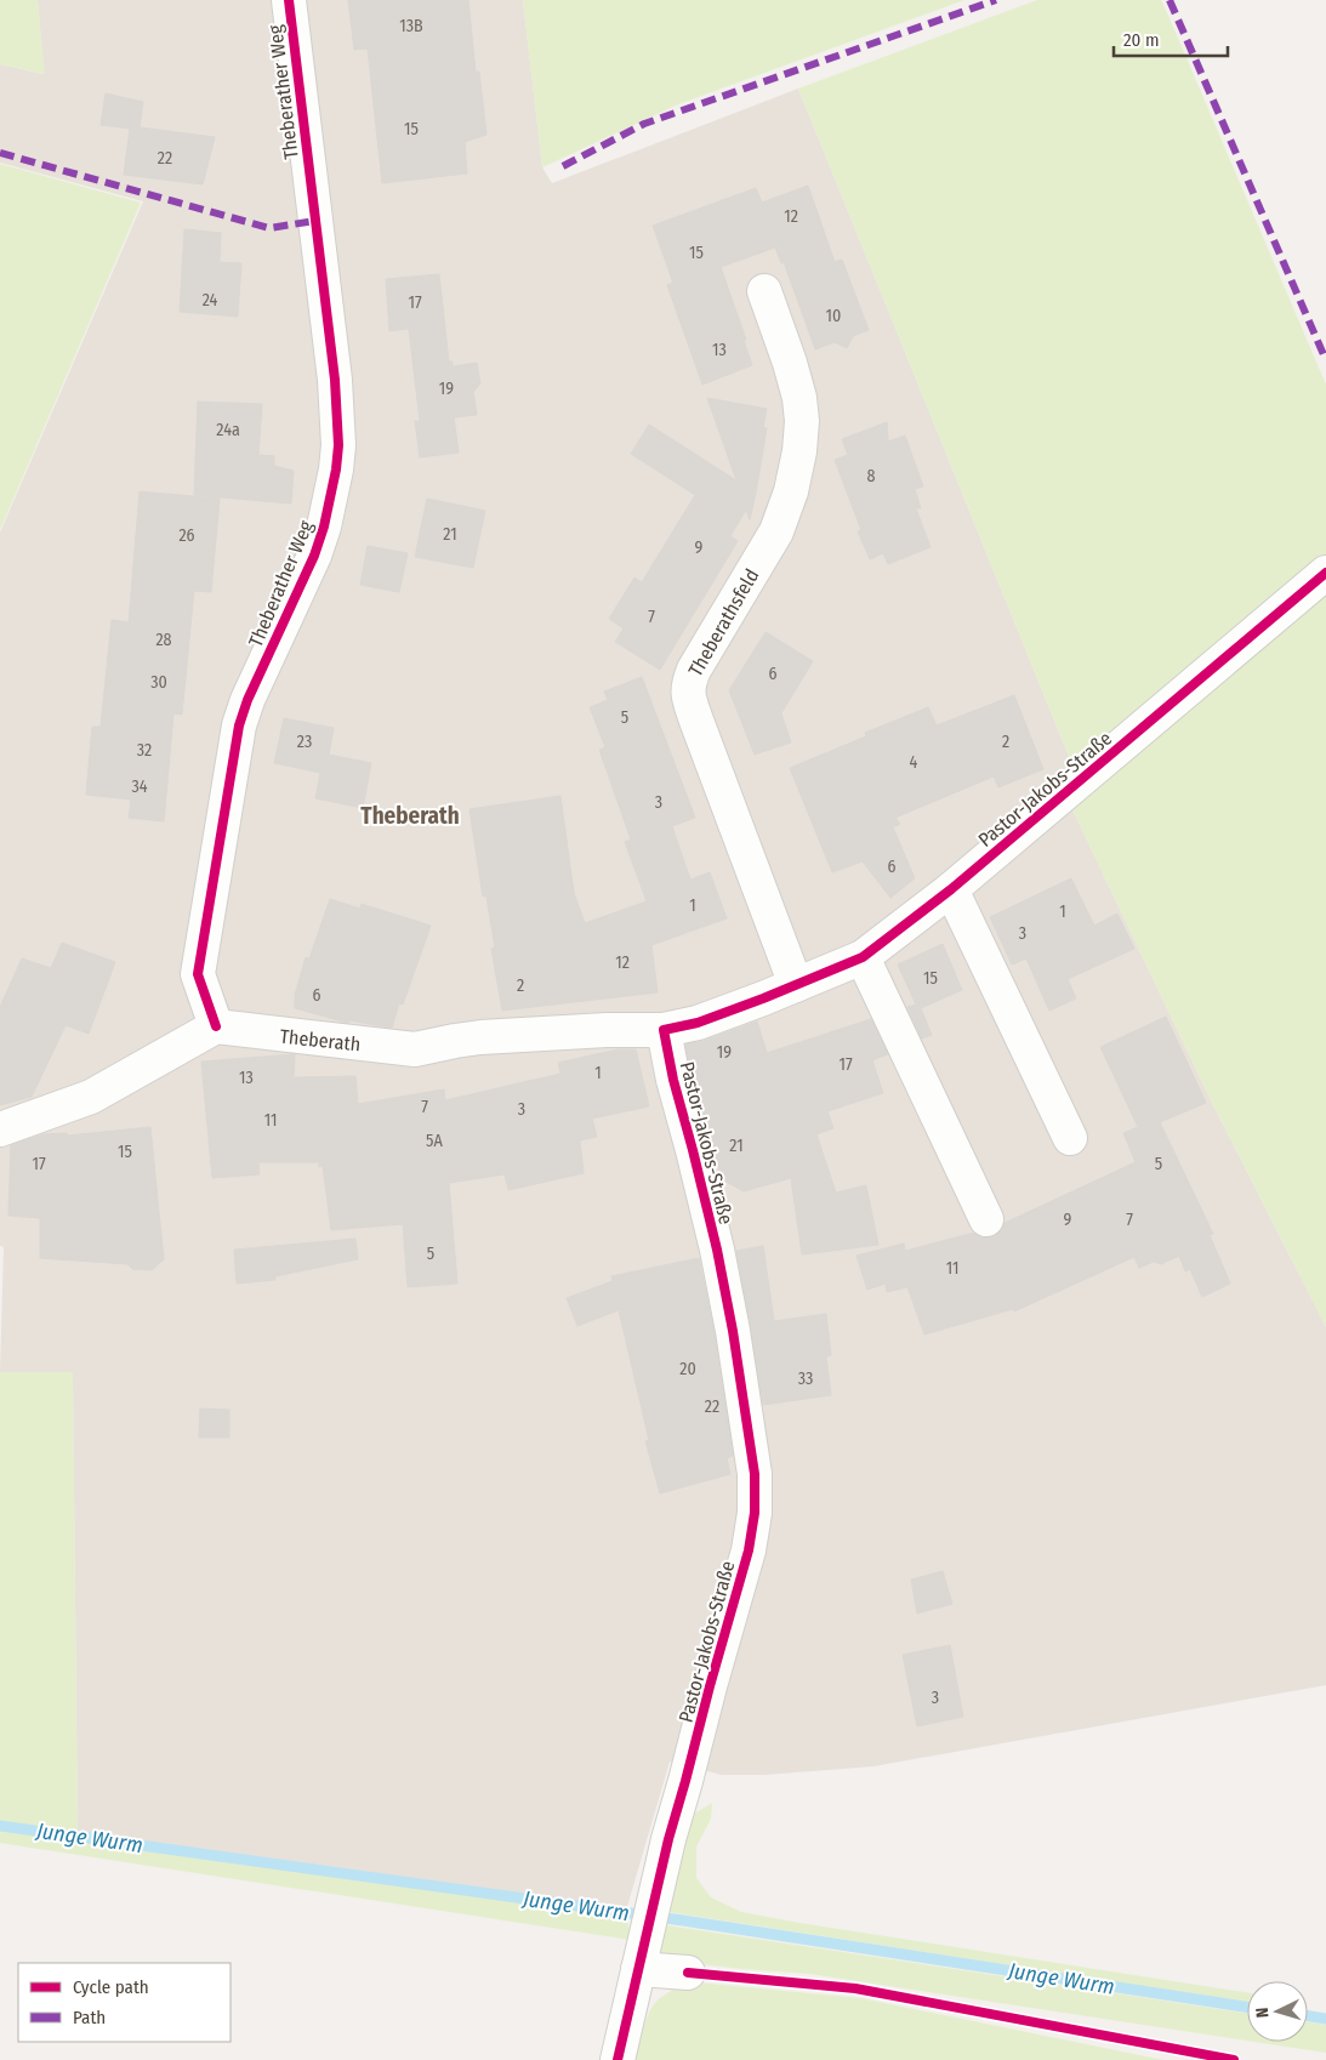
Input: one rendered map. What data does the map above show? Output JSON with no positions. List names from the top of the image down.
{
  "streets": {
    "street": [
      "Theberather Weg",
      "Theberathsfeld",
      "Pastor-Jakobs-Straße",
      "Theberath"
    ]
  },
  "crossings": [
    ["Theberather Weg", "Theberath"],
    ["Theberathsfeld", "Pastor-Jakobs-Straße"],
    ["Pastor-Jakobs-Straße", "Theberath"]
  ],
  "districts": ["Theberath"],
  "water": ["Junge Wurm"],
  "house_numbers": [
    "13B",
    "15",
    "22",
    "12",
    "15",
    "24",
    "17",
    "10",
    "13",
    "19",
    "24a",
    "8",
    "21",
    "26",
    "9",
    "7",
    "28",
    "6",
    "30",
    "5",
    "23",
    "2",
    "32",
    "4",
    "34",
    "3",
    "6",
    "1",
    "1",
    "3",
    "12",
    "15",
    "2",
    "6",
    "19",
    "17",
    "1",
    "13",
    "7",
    "3",
    "11",
    "5A",
    "21",
    "15",
    "17",
    "5",
    "9",
    "7",
    "5",
    "11",
    "20",
    "33",
    "22",
    "3"
  ],
  "legend": ["Cycle path", "Path"],
  "scale_bar": "20 m",
  "north": "left"
}
